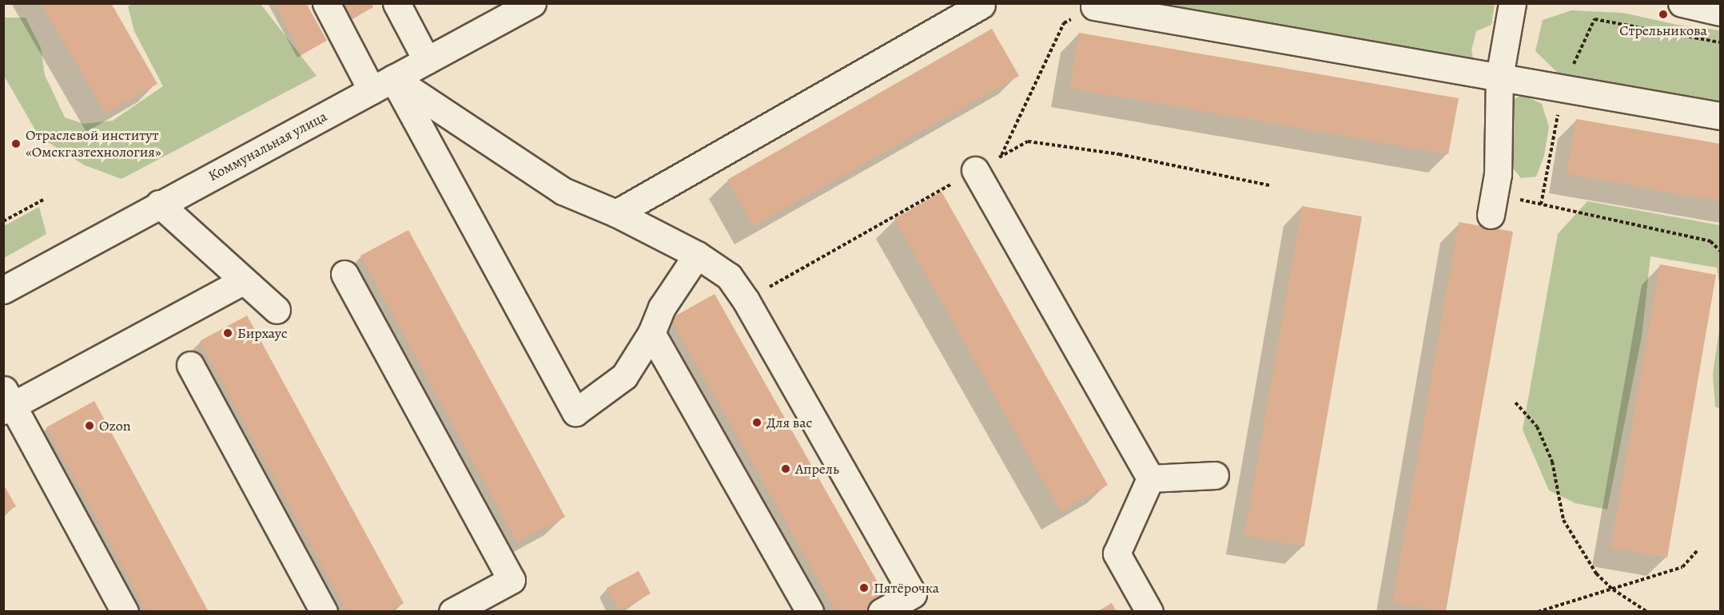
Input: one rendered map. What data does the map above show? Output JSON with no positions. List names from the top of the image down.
{
  "streets": {
    "street": ["Коммунальная улица"]
  },
  "places": [
    "Стрельникова",
    "Отраслевой институт «Омскгазтехнология»",
    "Бирхаус",
    "Для вас",
    "Ozon",
    "Апрель",
    "Пятёрочка"
  ]
}
